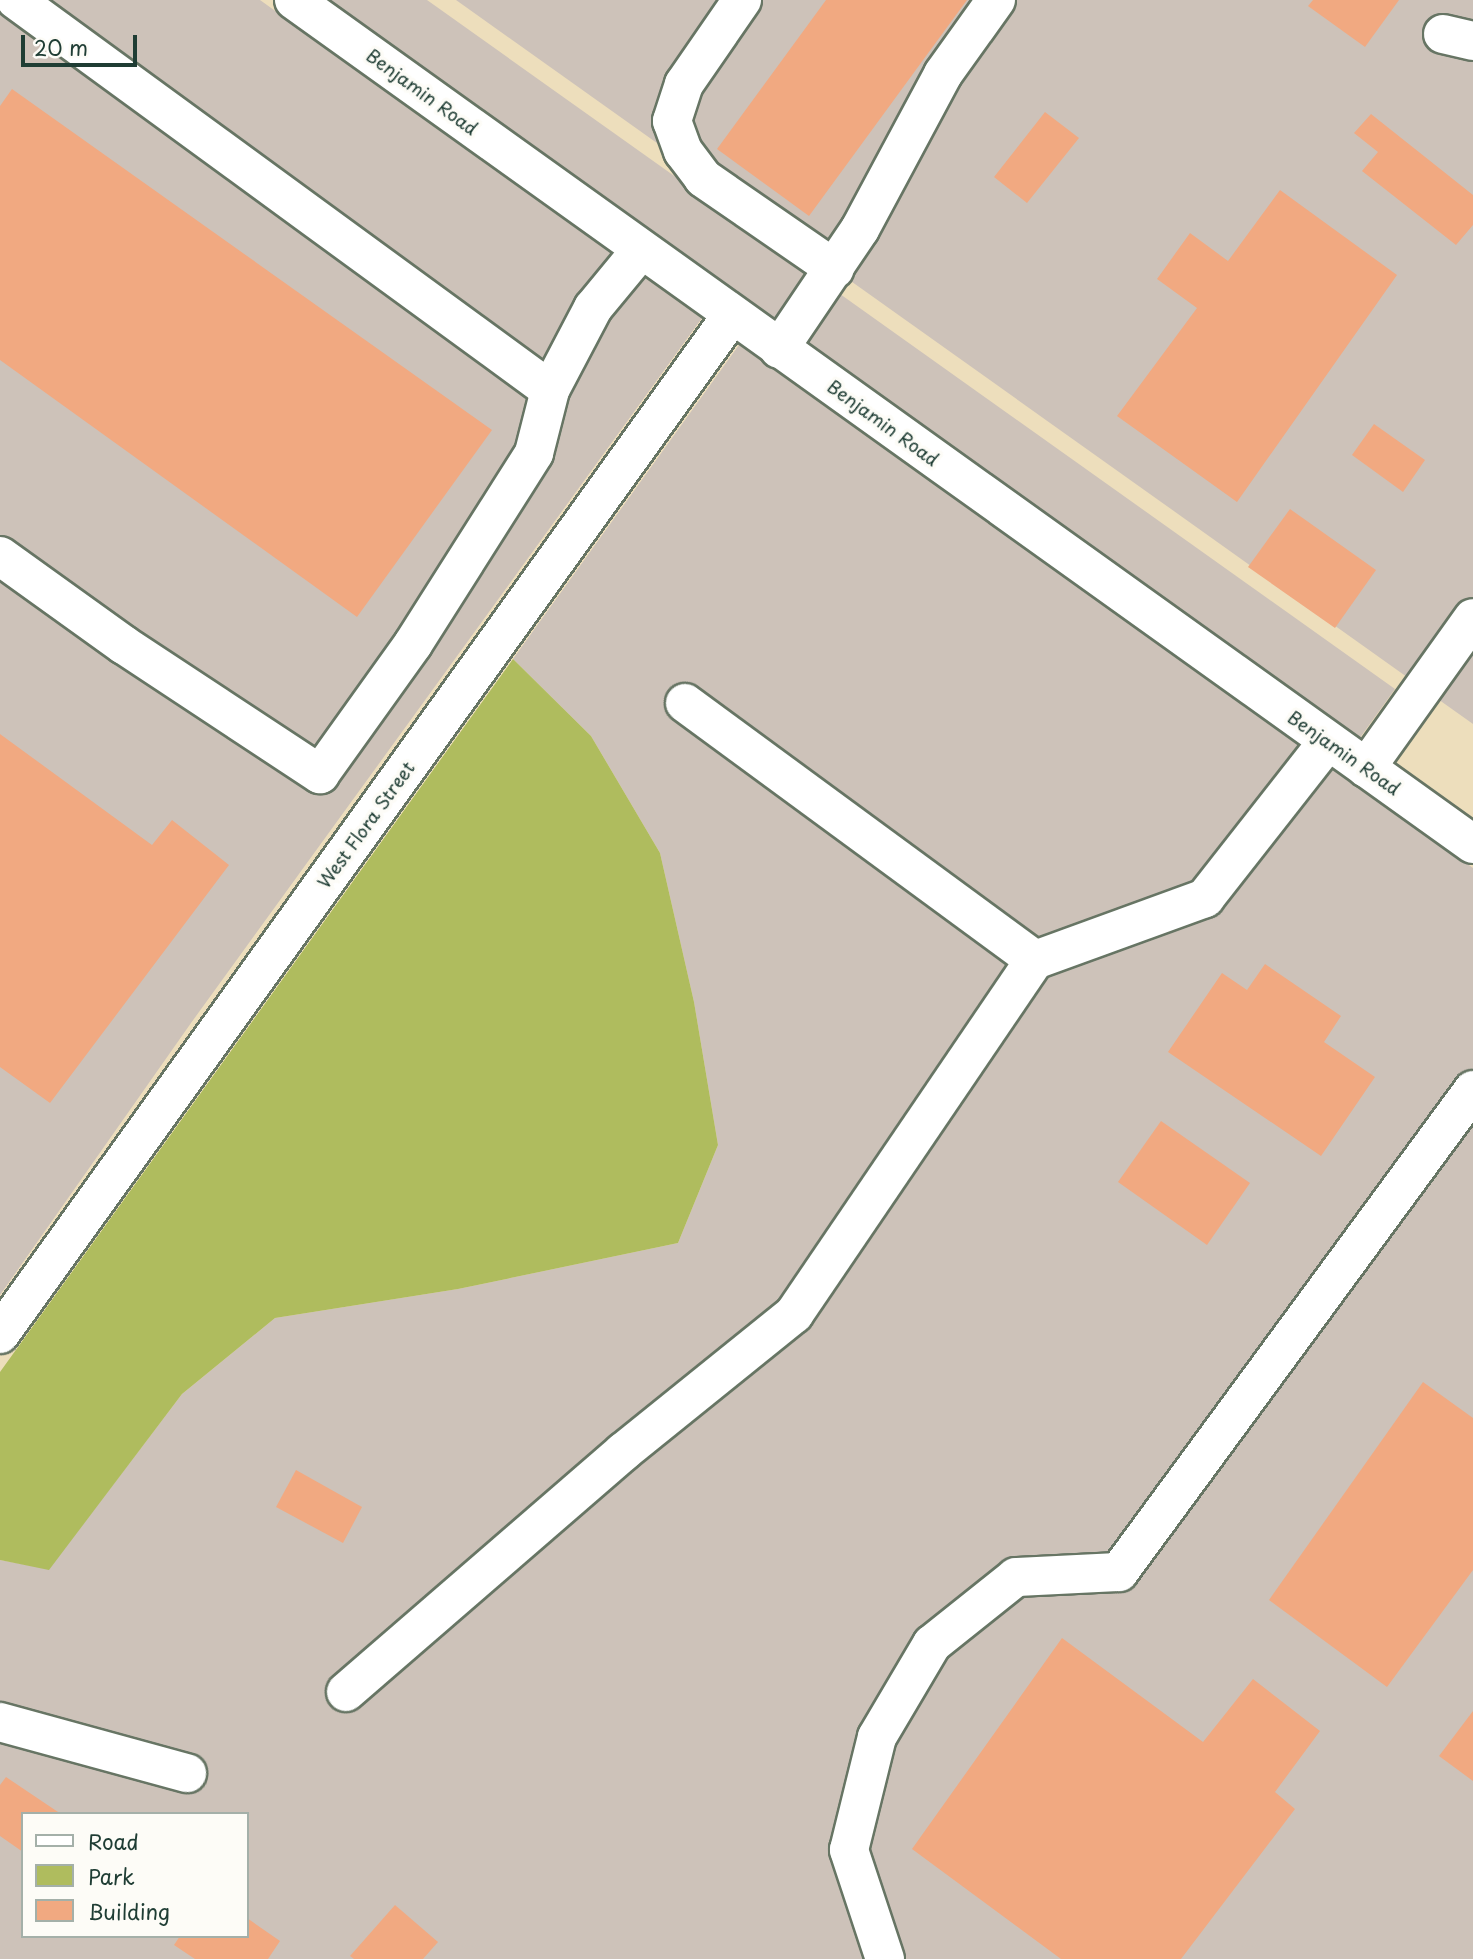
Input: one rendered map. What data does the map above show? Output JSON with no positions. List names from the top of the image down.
{
  "streets": {
    "street": ["Benjamin Road", "West Flora Street"]
  },
  "crossings": [
    ["Benjamin Road", "West Flora Street"]
  ],
  "legend": ["Road", "Park", "Building"],
  "scale_bar": "20 m"
}
